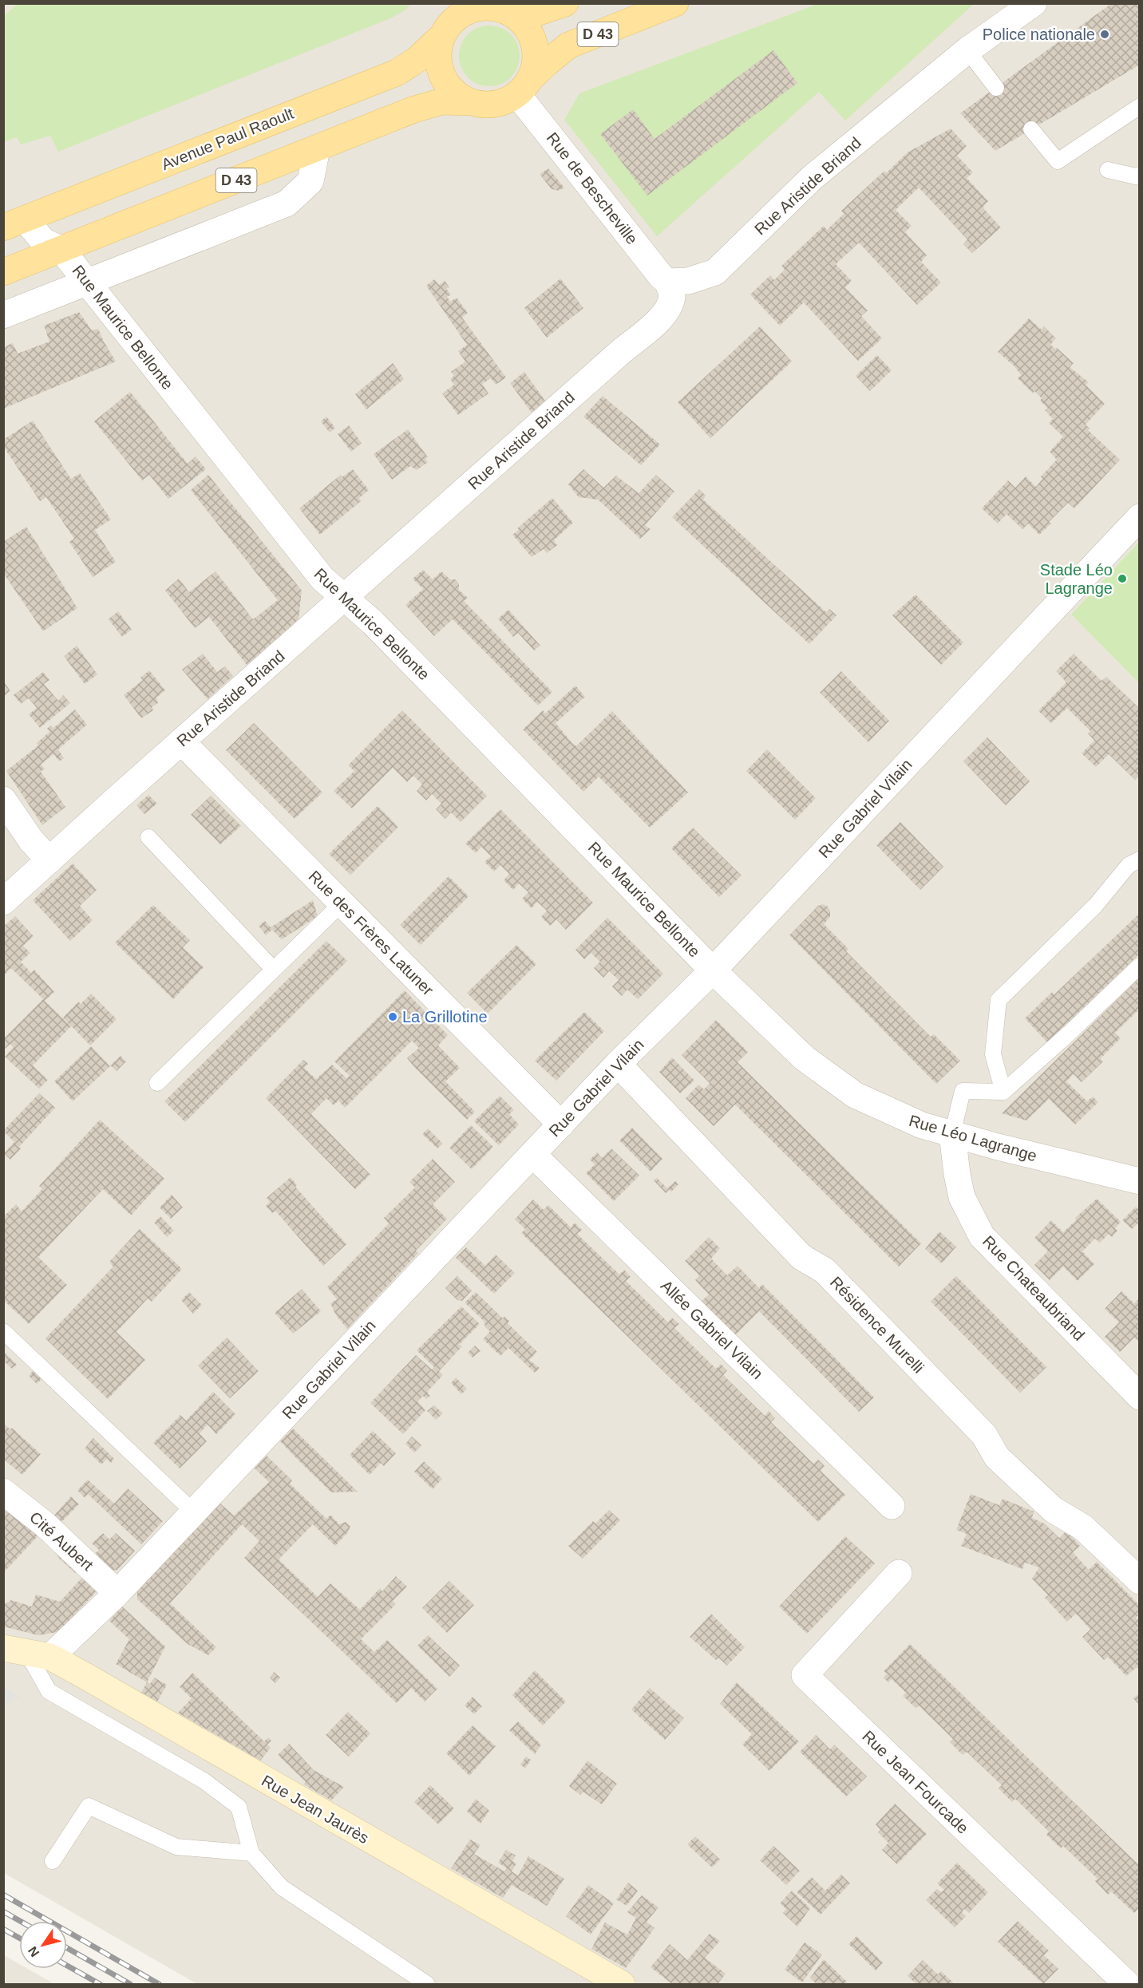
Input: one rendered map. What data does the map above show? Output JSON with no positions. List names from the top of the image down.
{
  "streets": {
    "main road": ["D 43", "Avenue Paul Raoult", "Rue Jean Jaurès"],
    "street": [
      "Rue Aristide Briand",
      "Rue de Bescheville",
      "Rue Maurice Bellonte",
      "Rue Gabriel Vilain",
      "Rue des Frères Latuner",
      "Rue Léo Lagrange",
      "Rue Chateaubriand",
      "Résidence Murelli",
      "Allée Gabriel Vilain",
      "Cité Aubert",
      "Rue Jean Fourcade"
    ]
  },
  "crossings": [
    ["D 43", "Avenue Paul Raoult"],
    ["D 43", "Rue de Bescheville"],
    ["D 43", "Rue Maurice Bellonte"],
    ["Avenue Paul Raoult", "Rue de Bescheville"],
    ["Rue Aristide Briand", "Rue de Bescheville"],
    ["Rue Aristide Briand", "Rue Maurice Bellonte"],
    ["Rue Aristide Briand", "Rue des Frères Latuner"],
    ["Rue Maurice Bellonte", "Rue Gabriel Vilain"],
    ["Rue Maurice Bellonte", "Rue Léo Lagrange"],
    ["Rue Gabriel Vilain", "Rue des Frères Latuner"],
    ["Rue Gabriel Vilain", "Rue Léo Lagrange"],
    ["Rue Gabriel Vilain", "Résidence Murelli"],
    ["Rue Gabriel Vilain", "Allée Gabriel Vilain"],
    ["Rue Gabriel Vilain", "Cité Aubert"],
    ["Rue Gabriel Vilain", "Rue Jean Jaurès"],
    ["Rue Léo Lagrange", "Rue Chateaubriand"]
  ],
  "places": ["Police nationale", "Stade Léo Lagrange", "La Grillotine"],
  "north": "bottom left"
}
